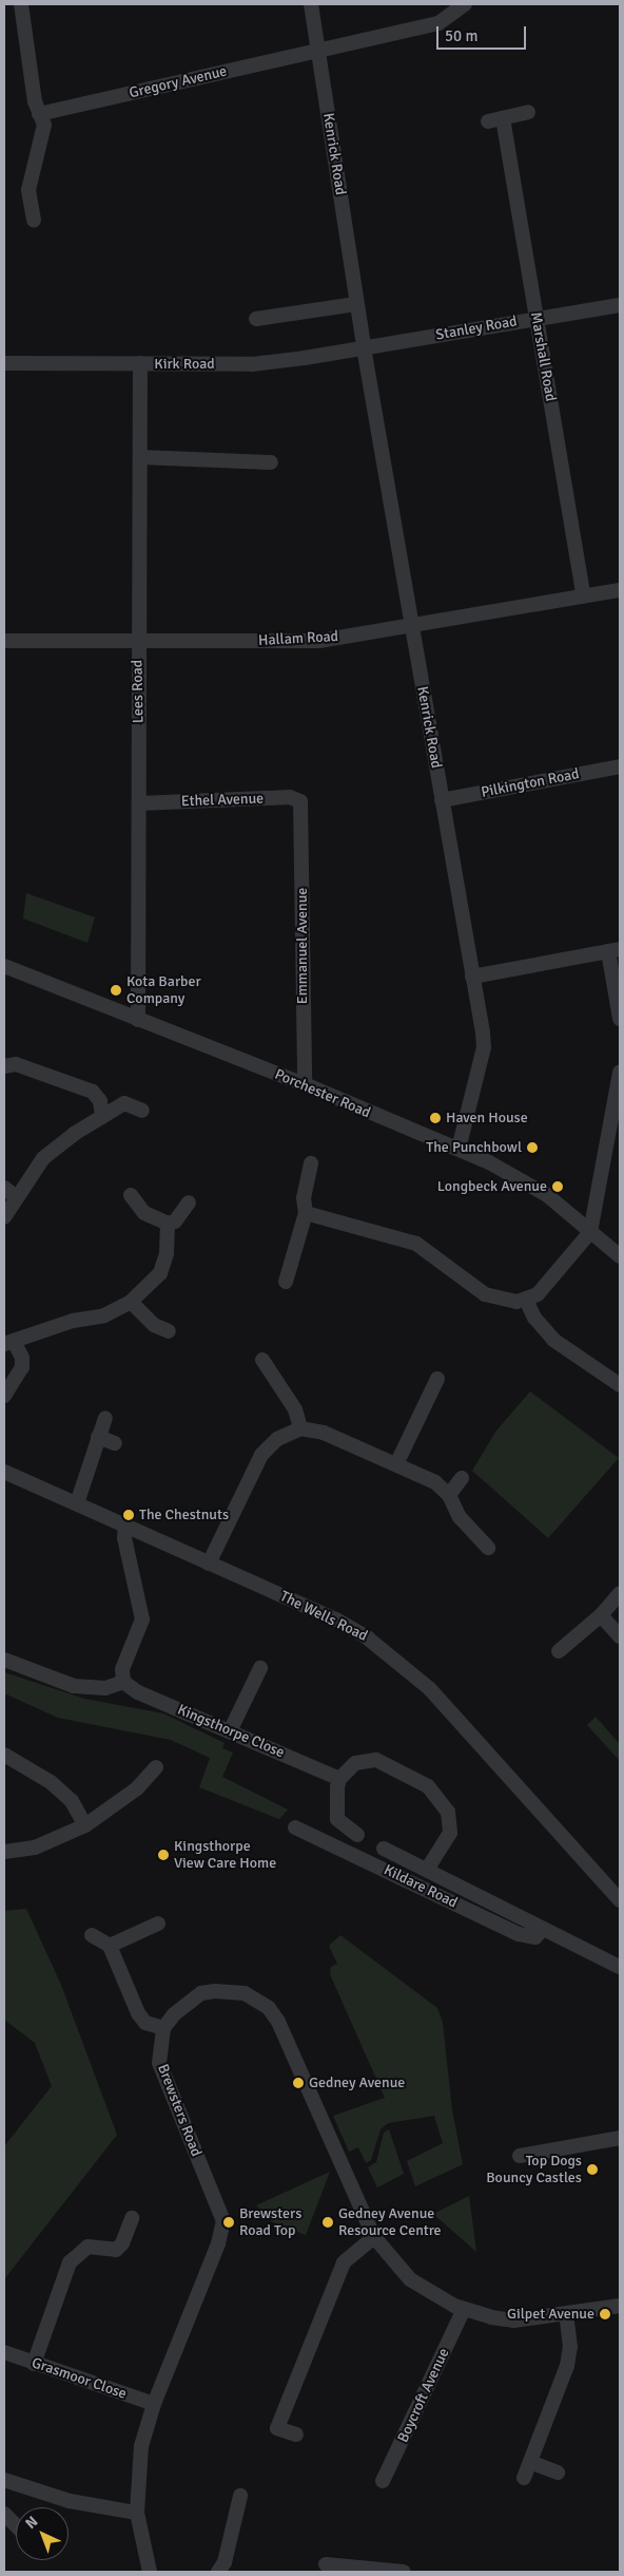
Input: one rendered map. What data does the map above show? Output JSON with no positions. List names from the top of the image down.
{
  "streets": {
    "street": [
      "Gregory Avenue",
      "Kenrick Road",
      "Stanley Road",
      "Marshall Road",
      "Kirk Road",
      "Hallam Road",
      "Lees Road",
      "Pilkington Road",
      "Ethel Avenue",
      "Emmanuel Avenue",
      "Porchester Road",
      "The Wells Road",
      "Kingsthorpe Close",
      "Kildare Road",
      "Brewsters Road",
      "Grasmoor Close",
      "Boycroft Avenue"
    ]
  },
  "crossings": [
    ["Gregory Avenue", "Kenrick Road"],
    ["Kenrick Road", "Stanley Road"],
    ["Kenrick Road", "Kirk Road"],
    ["Kenrick Road", "Hallam Road"],
    ["Kenrick Road", "Pilkington Road"],
    ["Kenrick Road", "Porchester Road"],
    ["Stanley Road", "Marshall Road"],
    ["Stanley Road", "Kirk Road"],
    ["Marshall Road", "Hallam Road"],
    ["Kirk Road", "Lees Road"],
    ["Hallam Road", "Lees Road"],
    ["Lees Road", "Ethel Avenue"],
    ["Lees Road", "Porchester Road"],
    ["Ethel Avenue", "Emmanuel Avenue"],
    ["Emmanuel Avenue", "Porchester Road"],
    ["Kingsthorpe Close", "Kildare Road"],
    ["Brewsters Road", "Grasmoor Close"]
  ],
  "places": [
    "Kota Barber Company",
    "Haven House",
    "The Punchbowl",
    "Longbeck Avenue",
    "The Chestnuts",
    "Kingsthorpe View Care Home",
    "Gedney Avenue",
    "Top Dogs Bouncy Castles",
    "Brewsters Road Top",
    "Gedney Avenue Resource Centre",
    "Gilpet Avenue"
  ],
  "scale_bar": "50 m",
  "north": "top left"
}
